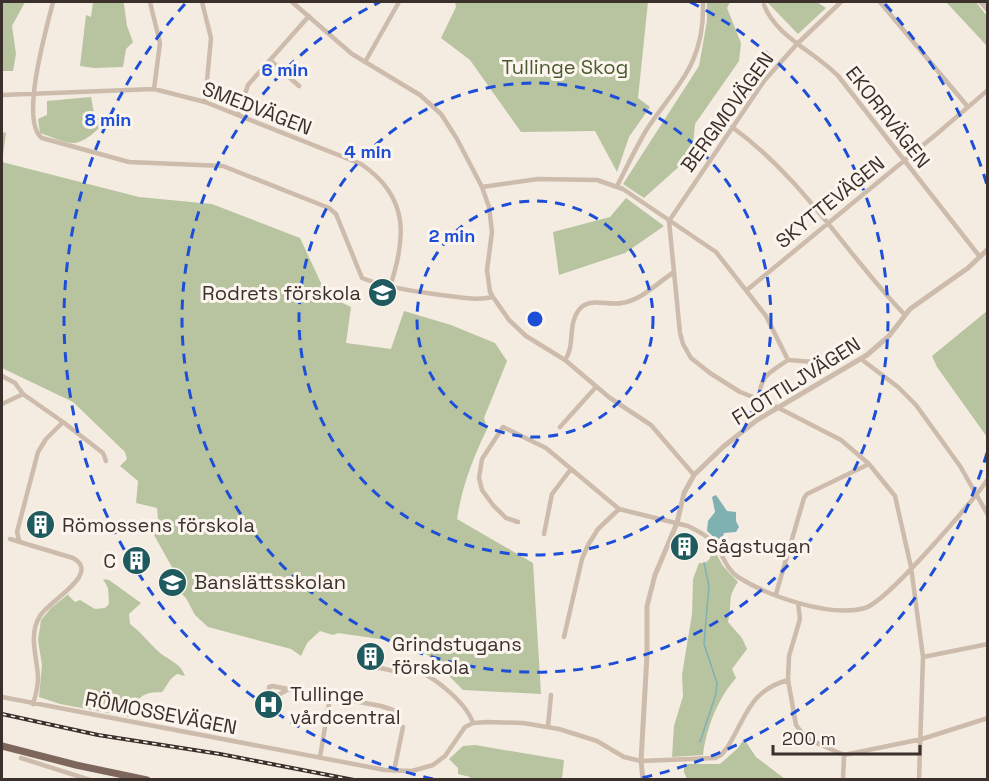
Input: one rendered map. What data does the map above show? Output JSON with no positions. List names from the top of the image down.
{
  "streets": {
    "street": [
      "SMEDVÄGEN",
      "BERGMOVÄGEN",
      "EKORRVÄGEN",
      "SKYTTEVÄGEN",
      "FLOTTILJVÄGEN",
      "RÖMOSSEVÄGEN"
    ]
  },
  "crossings": [
    ["BERGMOVÄGEN", "EKORRVÄGEN"],
    ["EKORRVÄGEN", "SKYTTEVÄGEN"],
    ["EKORRVÄGEN", "FLOTTILJVÄGEN"]
  ],
  "parks": ["Tullinge Skog"],
  "places": {
    "school or university": ["Rodrets förskola", "Banslättsskolan"],
    "building": [
      "Römossens förskola",
      "Sågstugan",
      "C",
      "Grindstugans förskola"
    ],
    "hospital": ["Tullinge vårdcentral"]
  },
  "scale_bar": "200 m",
  "rings": [
    "6 min",
    "8 min",
    "4 min",
    "2 min"
  ]
}
